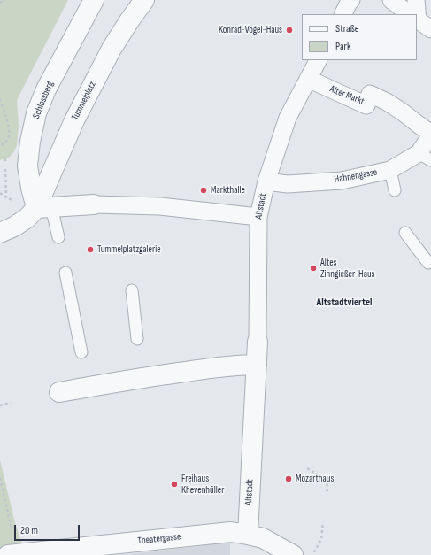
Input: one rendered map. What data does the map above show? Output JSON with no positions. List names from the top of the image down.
{
  "streets": {
    "street": [
      "Alter Markt",
      "Schlossberg",
      "Tummelplatz",
      "Hahnengasse",
      "Altstadt",
      "Theatergasse"
    ]
  },
  "crossings": [
    ["Alter Markt", "Hahnengasse"],
    ["Alter Markt", "Altstadt"],
    ["Schlossberg", "Tummelplatz"],
    ["Hahnengasse", "Altstadt"],
    ["Altstadt", "Theatergasse"]
  ],
  "districts": ["Altstadtviertel"],
  "places": [
    "Konrad-Vogel-Haus",
    "Markthalle",
    "Tummelplatzgalerie",
    "Altes Zinngießer-Haus",
    "Mozarthaus",
    "Freihaus Khevenhüller"
  ],
  "legend": ["Straße", "Park"],
  "scale_bar": "20 m"
}
